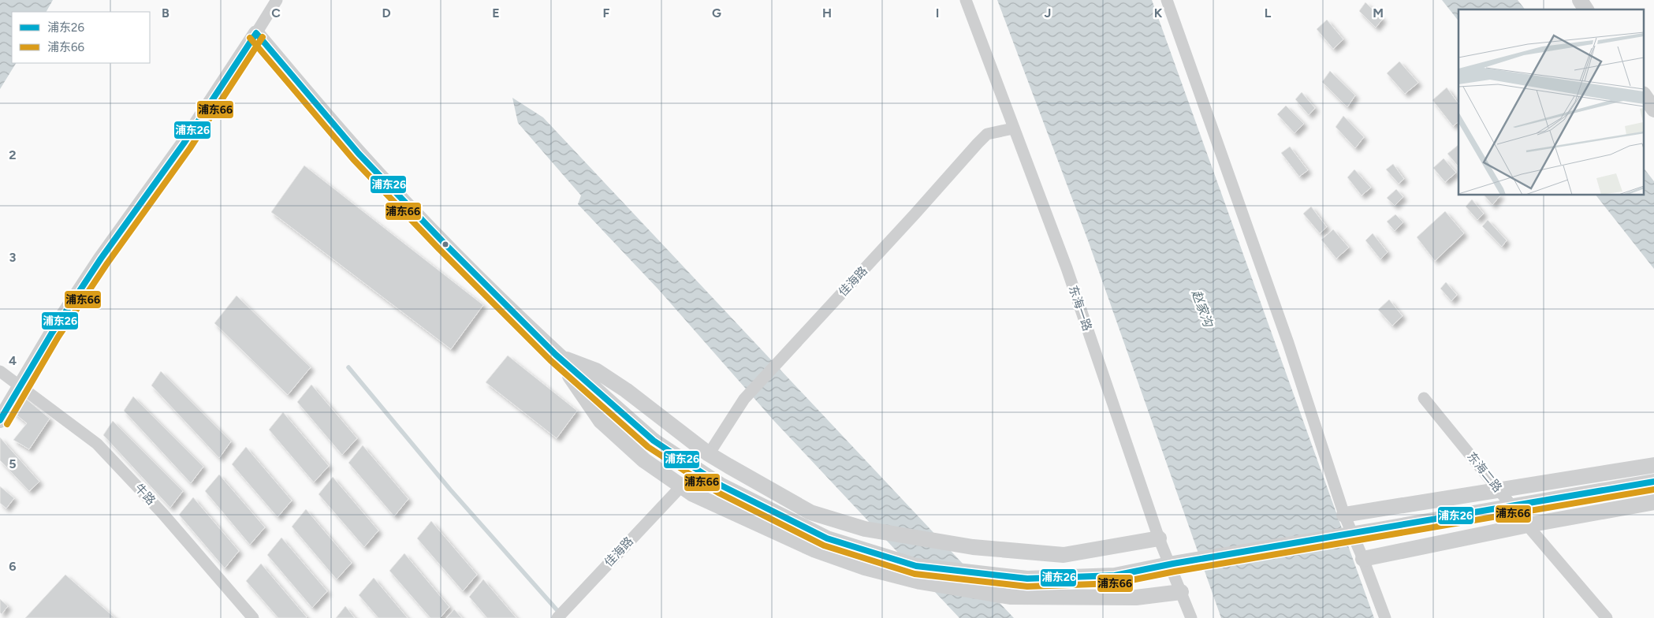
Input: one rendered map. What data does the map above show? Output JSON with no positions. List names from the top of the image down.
{
  "streets": {
    "street": [
      "佳海路",
      "东海一路",
      "东海二路",
      "牛路"
    ]
  },
  "crossings": [
    ["佳海路", "东海一路"]
  ],
  "water": ["赵家沟"],
  "lines": ["transit line 浦东26", "transit line 浦东66"],
  "legend": ["浦东26", "浦东66"],
  "grid": {
    "columns": [
      "B",
      "C",
      "D",
      "E",
      "F",
      "G",
      "H",
      "I",
      "J",
      "K",
      "L",
      "M"
    ],
    "rows": [
      "2",
      "3",
      "4",
      "5",
      "6"
    ]
  }
}
